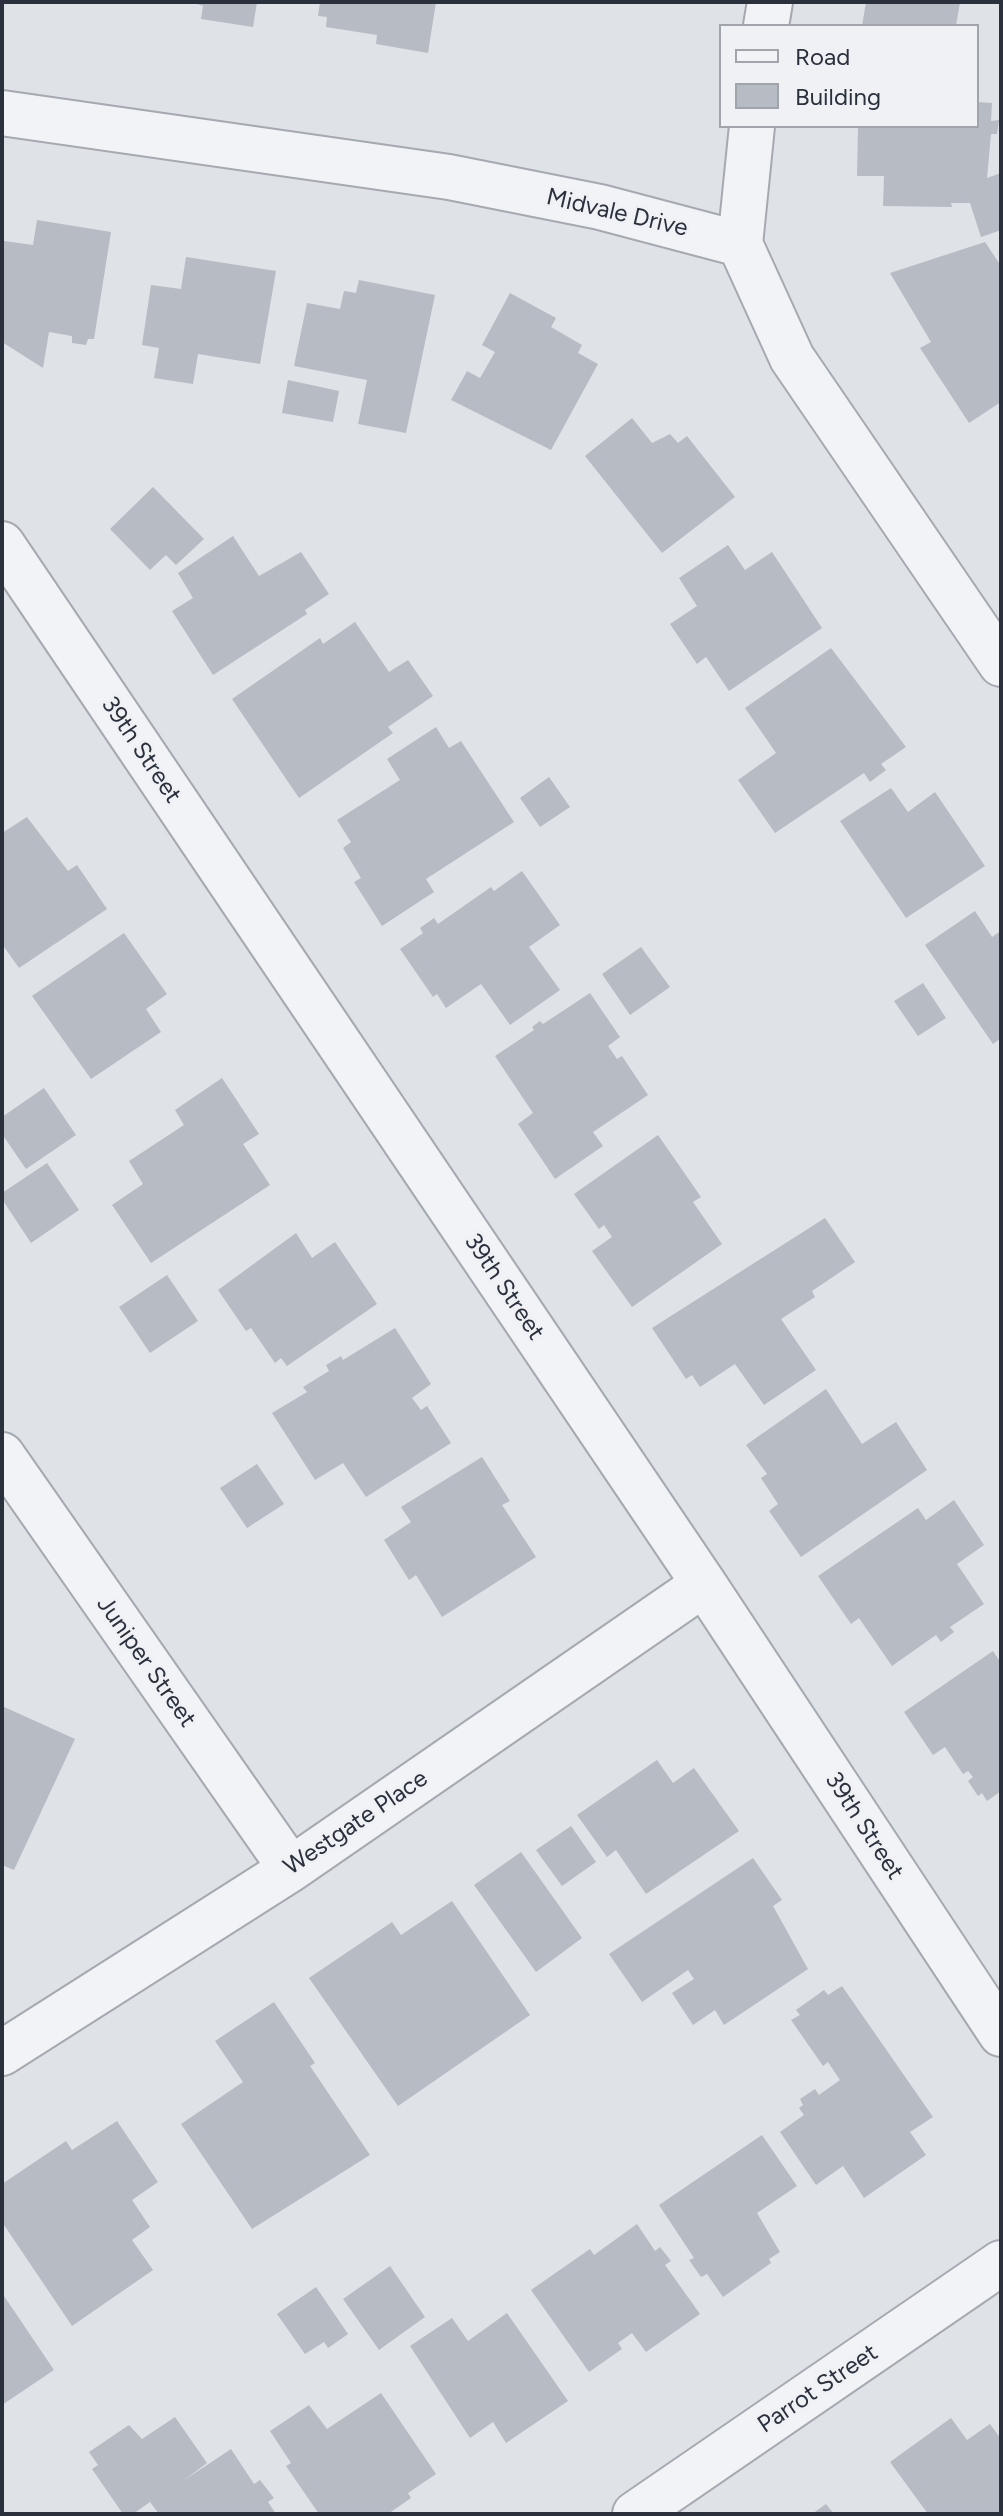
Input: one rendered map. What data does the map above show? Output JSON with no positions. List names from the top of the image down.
{
  "streets": {
    "street": [
      "Midvale Drive",
      "39th Street",
      "Juniper Street",
      "Westgate Place",
      "Parrot Street"
    ]
  },
  "crossings": [
    ["39th Street", "Westgate Place"],
    ["Juniper Street", "Westgate Place"]
  ],
  "legend": ["Road", "Building"]
}
